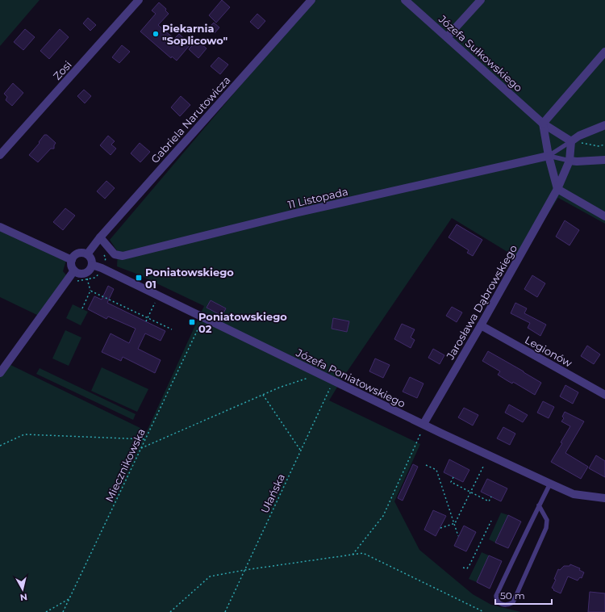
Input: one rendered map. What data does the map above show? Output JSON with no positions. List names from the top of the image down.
{
  "streets": {
    "street": [
      "Józefa Sułkowskiego",
      "Zosi",
      "Gabriela Narutowicza",
      "11 Listopada",
      "Jarosława Dąbrowskiego",
      "Legionów",
      "Józefa Poniatowskiego"
    ],
    "path": ["Miecznikowska", "Ułańska"]
  },
  "crossings": [
    ["Gabriela Narutowicza", "11 Listopada"],
    ["Gabriela Narutowicza", "Józefa Poniatowskiego"],
    ["Jarosława Dąbrowskiego", "Legionów"],
    ["Jarosława Dąbrowskiego", "Józefa Poniatowskiego"],
    ["Józefa Poniatowskiego", "Ułańska"]
  ],
  "places": {
    "other": ["Piekarnia \"Soplicowo\""],
    "transit": ["Poniatowskiego 01", "Poniatowskiego 02"]
  },
  "scale_bar": "50 m",
  "north": "bottom"
}
